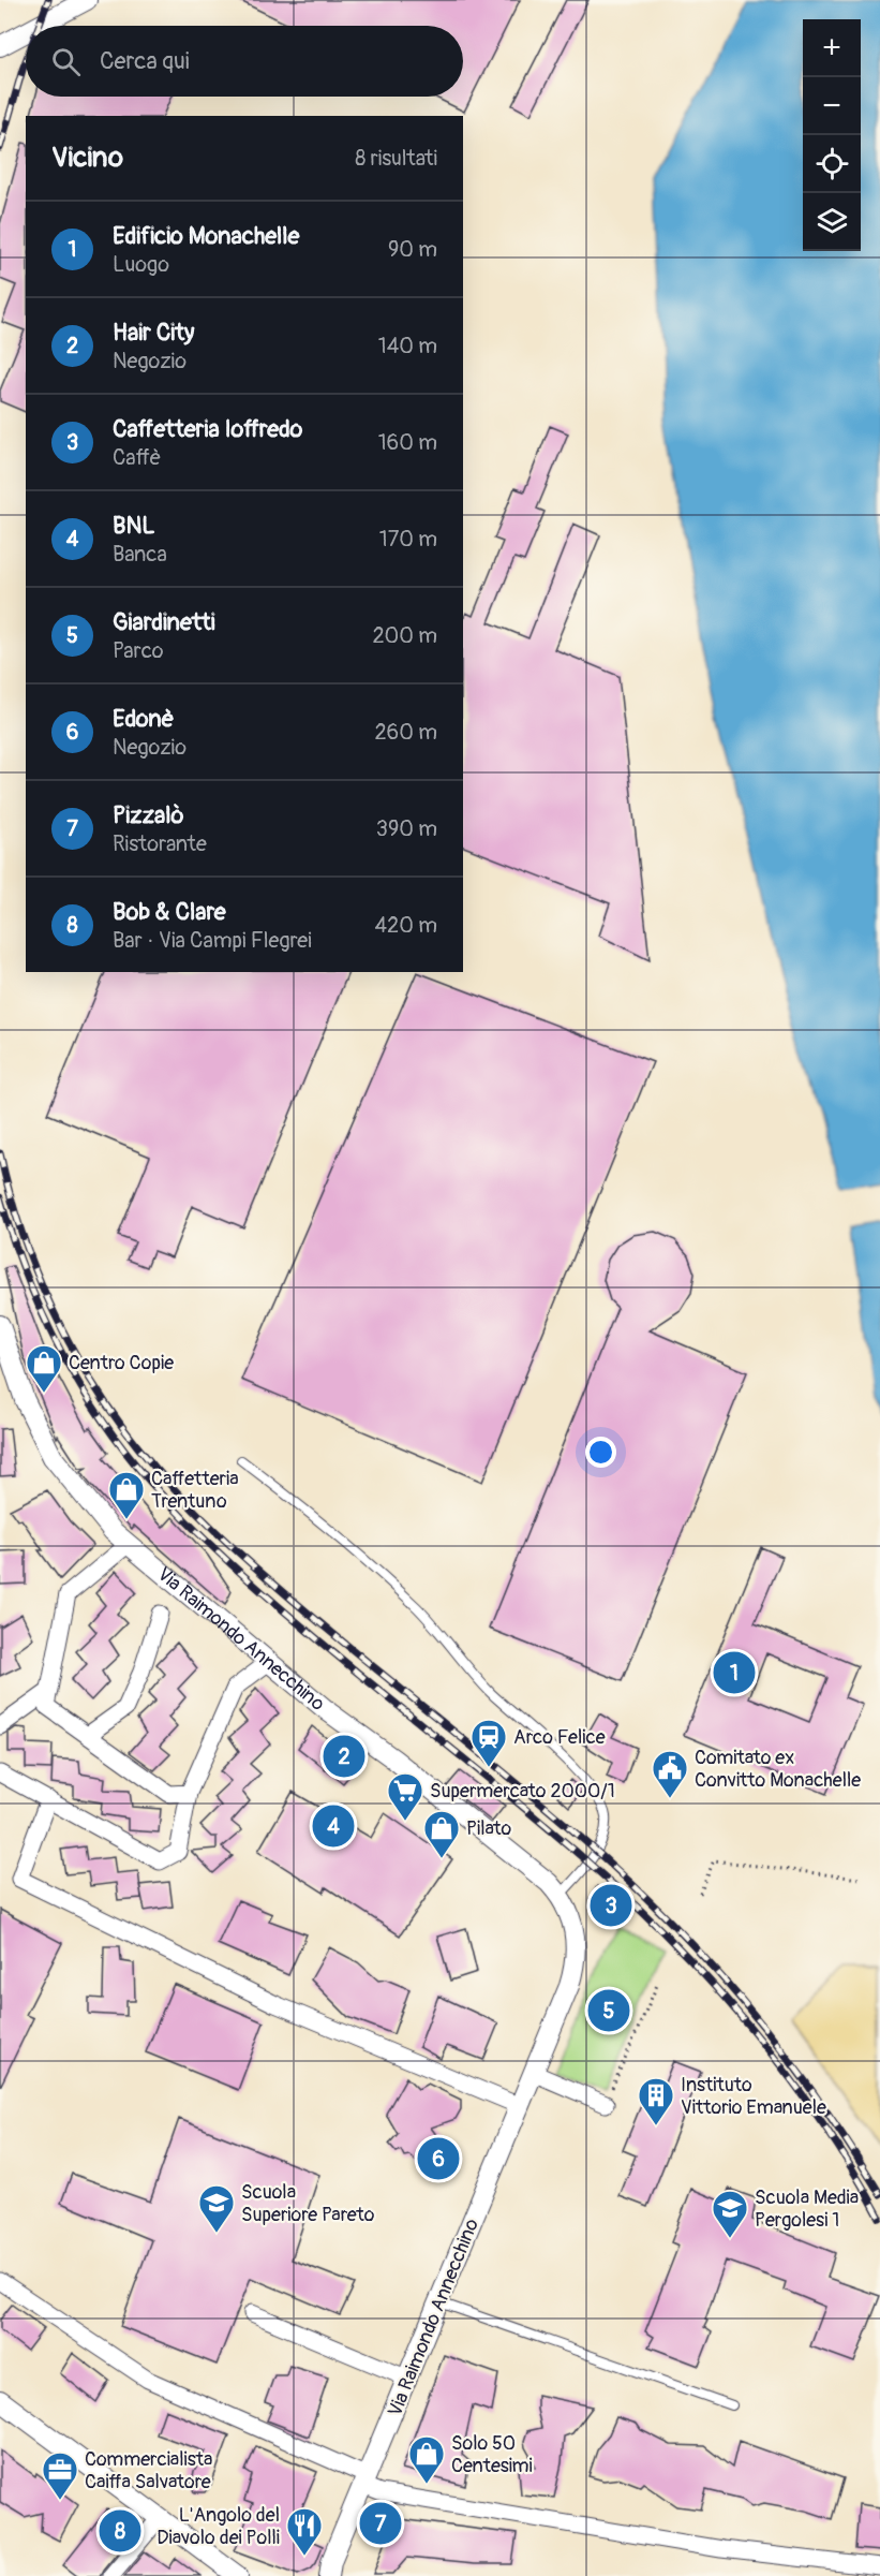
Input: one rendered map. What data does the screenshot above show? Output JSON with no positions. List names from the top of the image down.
{
  "streets": {
    "street": ["Via Raimondo Annecchino"]
  },
  "places": {
    "shop": [
      "Centro Copie",
      "Caffetteria Trentuno",
      "Pilato",
      "Solo 50 Centesimi"
    ],
    "station": ["Arco Felice"],
    "public building": ["Comitato ex Convitto Monachelle"],
    "supermarket": ["Supermercato 2000/1"],
    "building": ["Instituto Vittorio Emanuele"],
    "school or university": ["Scuola Superiore Pareto", "Scuola Media Pergolesi 1"],
    "office": ["Commercialista Caiffa Salvatore"],
    "restaurant": ["L'Angolo del Diavolo dei Polli"]
  },
  "page": {
    "map_buttons": ["+", "−"],
    "search": "Cerca qui",
    "heading": ["Vicino", "8 risultati"],
    "list": [
      {
        "mark": "1",
        "name": "Edificio Monachelle",
        "note": "Luogo",
        "value": "90 m"
      },
      {
        "mark": "2",
        "name": "Hair City",
        "note": "Negozio",
        "value": "140 m"
      },
      {
        "mark": "3",
        "name": "Caffetteria Ioffredo",
        "note": "Caffè",
        "value": "160 m"
      },
      {
        "mark": "4",
        "name": "BNL",
        "note": "Banca",
        "value": "170 m"
      },
      {
        "mark": "5",
        "name": "Giardinetti",
        "note": "Parco",
        "value": "200 m"
      },
      {
        "mark": "6",
        "name": "Edonè",
        "note": "Negozio",
        "value": "260 m"
      },
      {
        "mark": "7",
        "name": "Pizzalò",
        "note": "Ristorante",
        "value": "390 m"
      },
      {
        "mark": "8",
        "name": "Bob & Clare",
        "note": "Bar · Via Campi Flegrei",
        "value": "420 m"
      }
    ],
    "pins": [
      "1",
      "2",
      "4",
      "3",
      "5",
      "6",
      "7",
      "8"
    ]
  }
}
